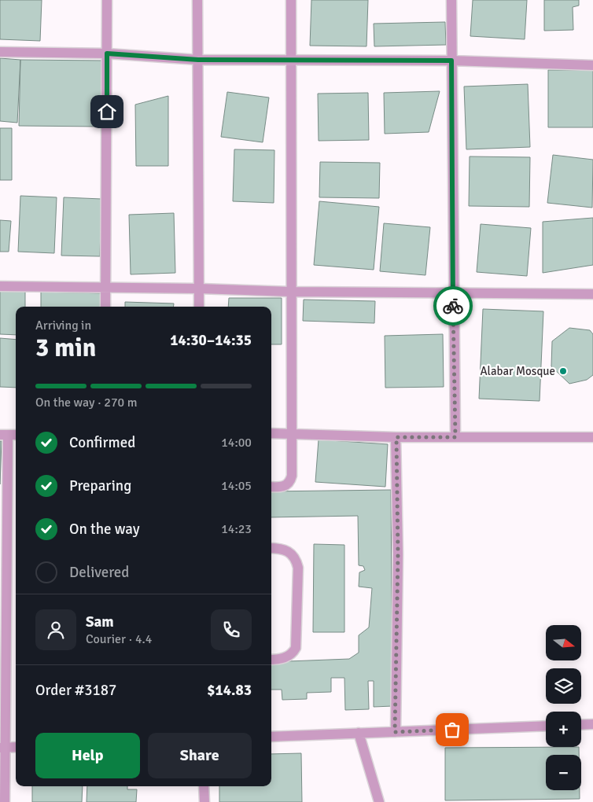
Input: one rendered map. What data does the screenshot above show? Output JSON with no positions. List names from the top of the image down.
{
  "places": ["Alabar Mosque"],
  "north": "right",
  "page": {
    "heading": ["3 min", "Arriving in", "14:30–14:35"],
    "panel": [
      "Sam",
      "Courier · 4.4",
      "Order #3187",
      "$14.83"
    ],
    "bar": "On the way · 270 m",
    "list": [
      ["Confirmed", "14:00"],
      ["Preparing", "14:05"],
      ["On the way", "14:23"],
      "Delivered"
    ],
    "map_buttons": ["+", "−"],
    "buttons": ["Help", "Share"]
  }
}
